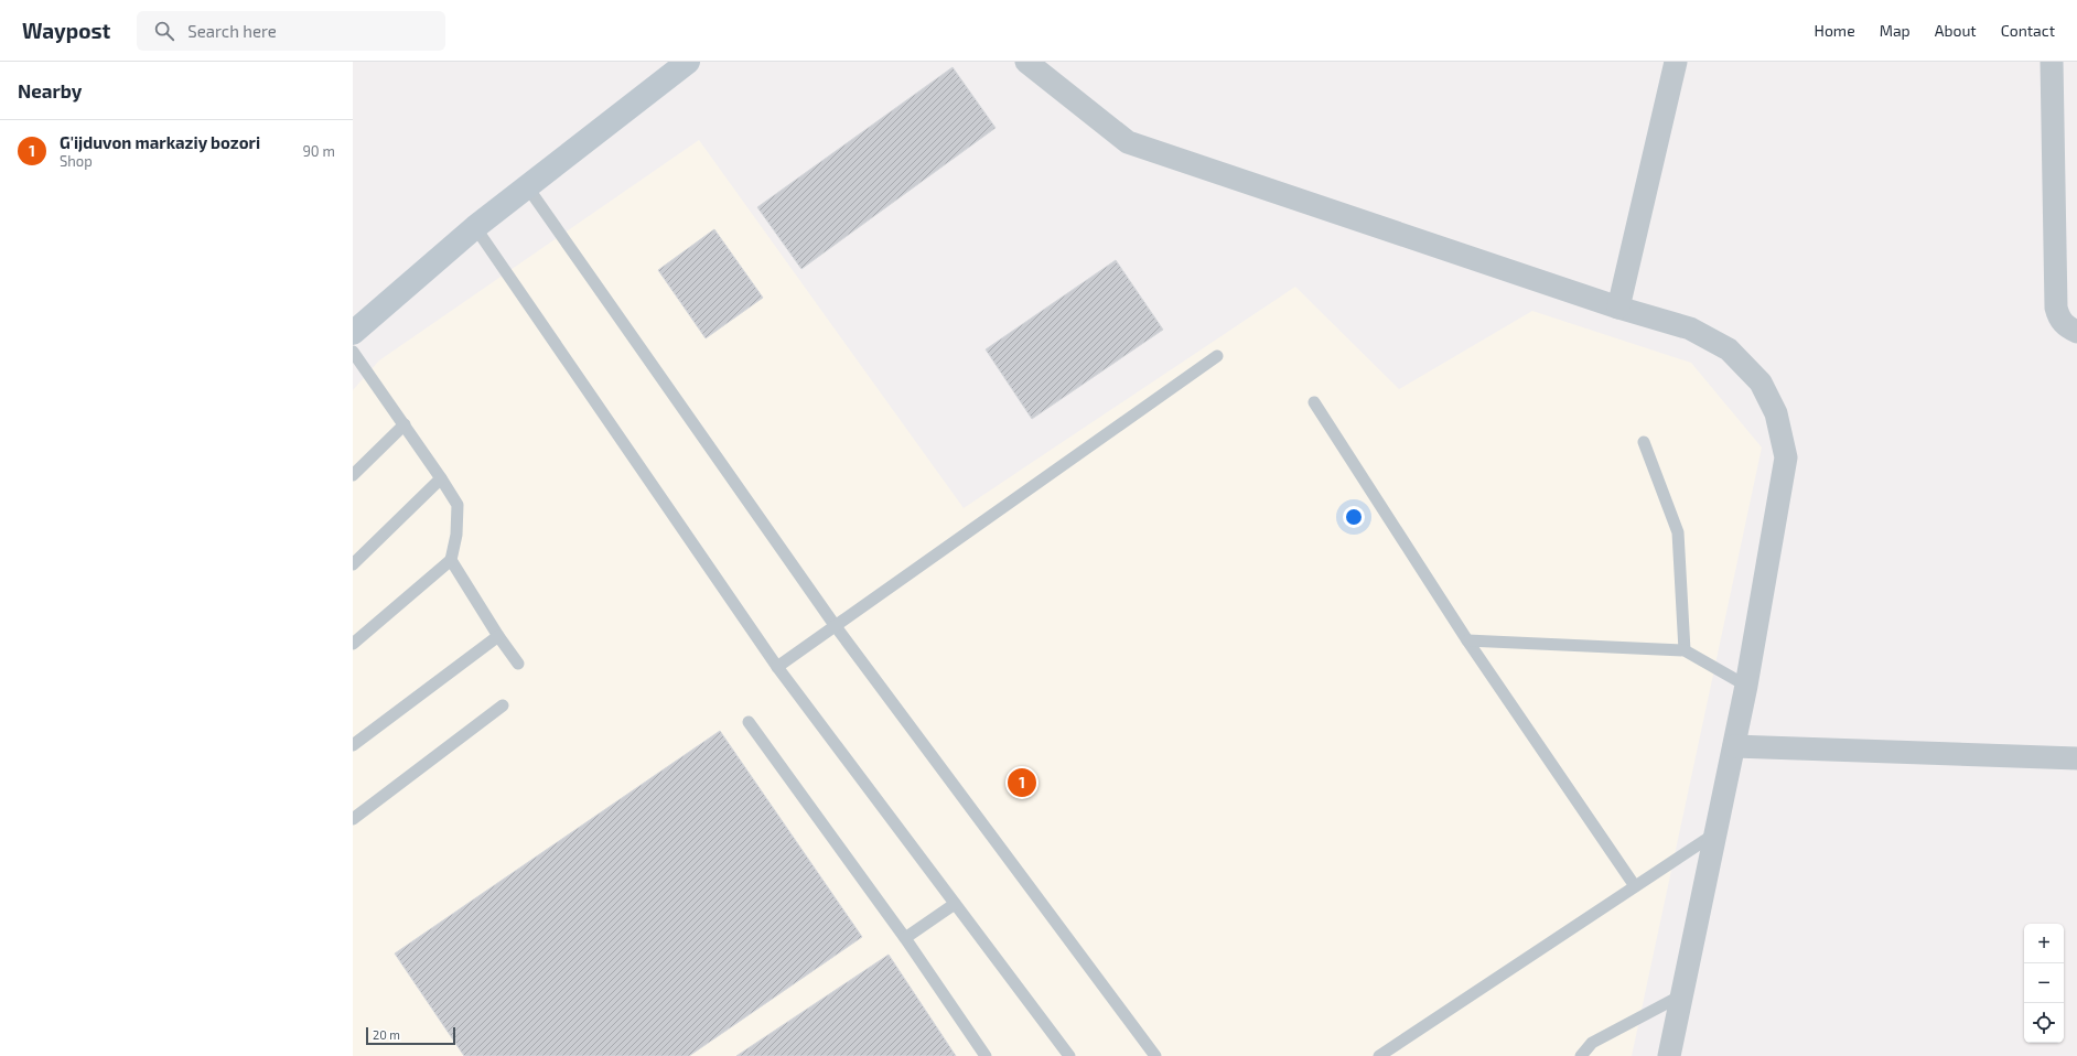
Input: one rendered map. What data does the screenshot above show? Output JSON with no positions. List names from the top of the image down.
{
  "scale_bar": "20 m",
  "page": {
    "header": "Waypost",
    "search": "Search here",
    "nav": [
      "Home",
      "Map",
      "About",
      "Contact"
    ],
    "heading": "Nearby",
    "list": [
      {
        "mark": "1",
        "name": "G'ijduvon markaziy bozori",
        "note": "Shop",
        "value": "90 m"
      }
    ],
    "pins": "1",
    "map_buttons": ["+", "−"],
    "scale": "20 m"
  }
}
